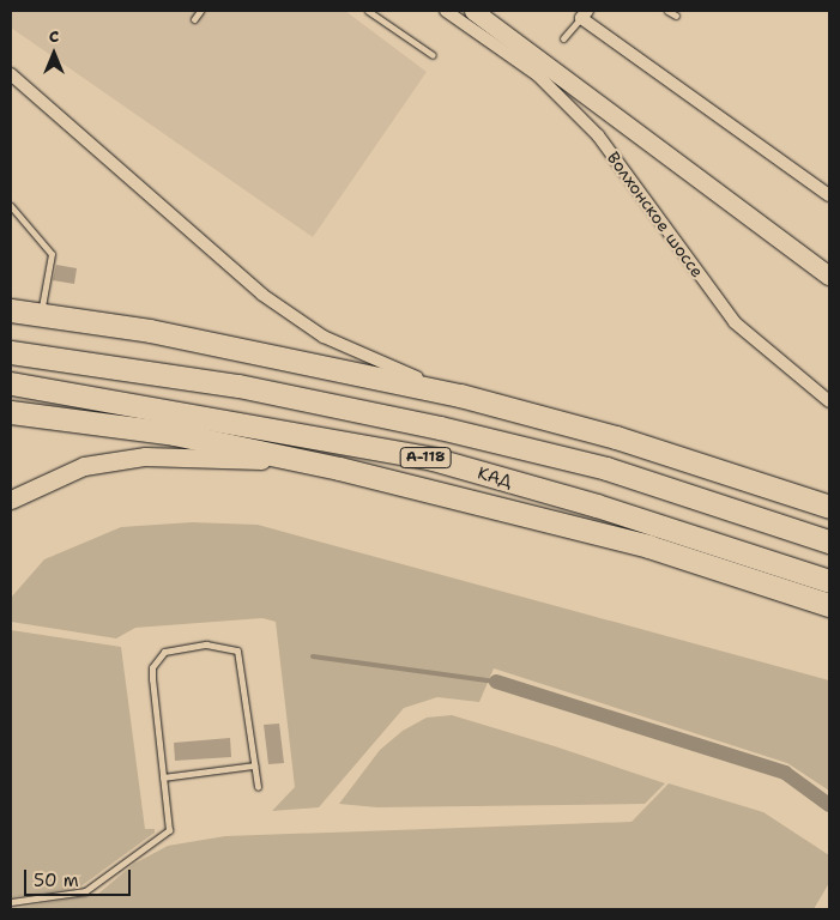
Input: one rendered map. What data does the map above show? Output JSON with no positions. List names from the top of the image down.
{
  "streets": {
    "highway": ["А-118", "КАД"],
    "street": ["Волхонское шоссе"]
  },
  "scale_bar": "50 m",
  "north": "top"
}
